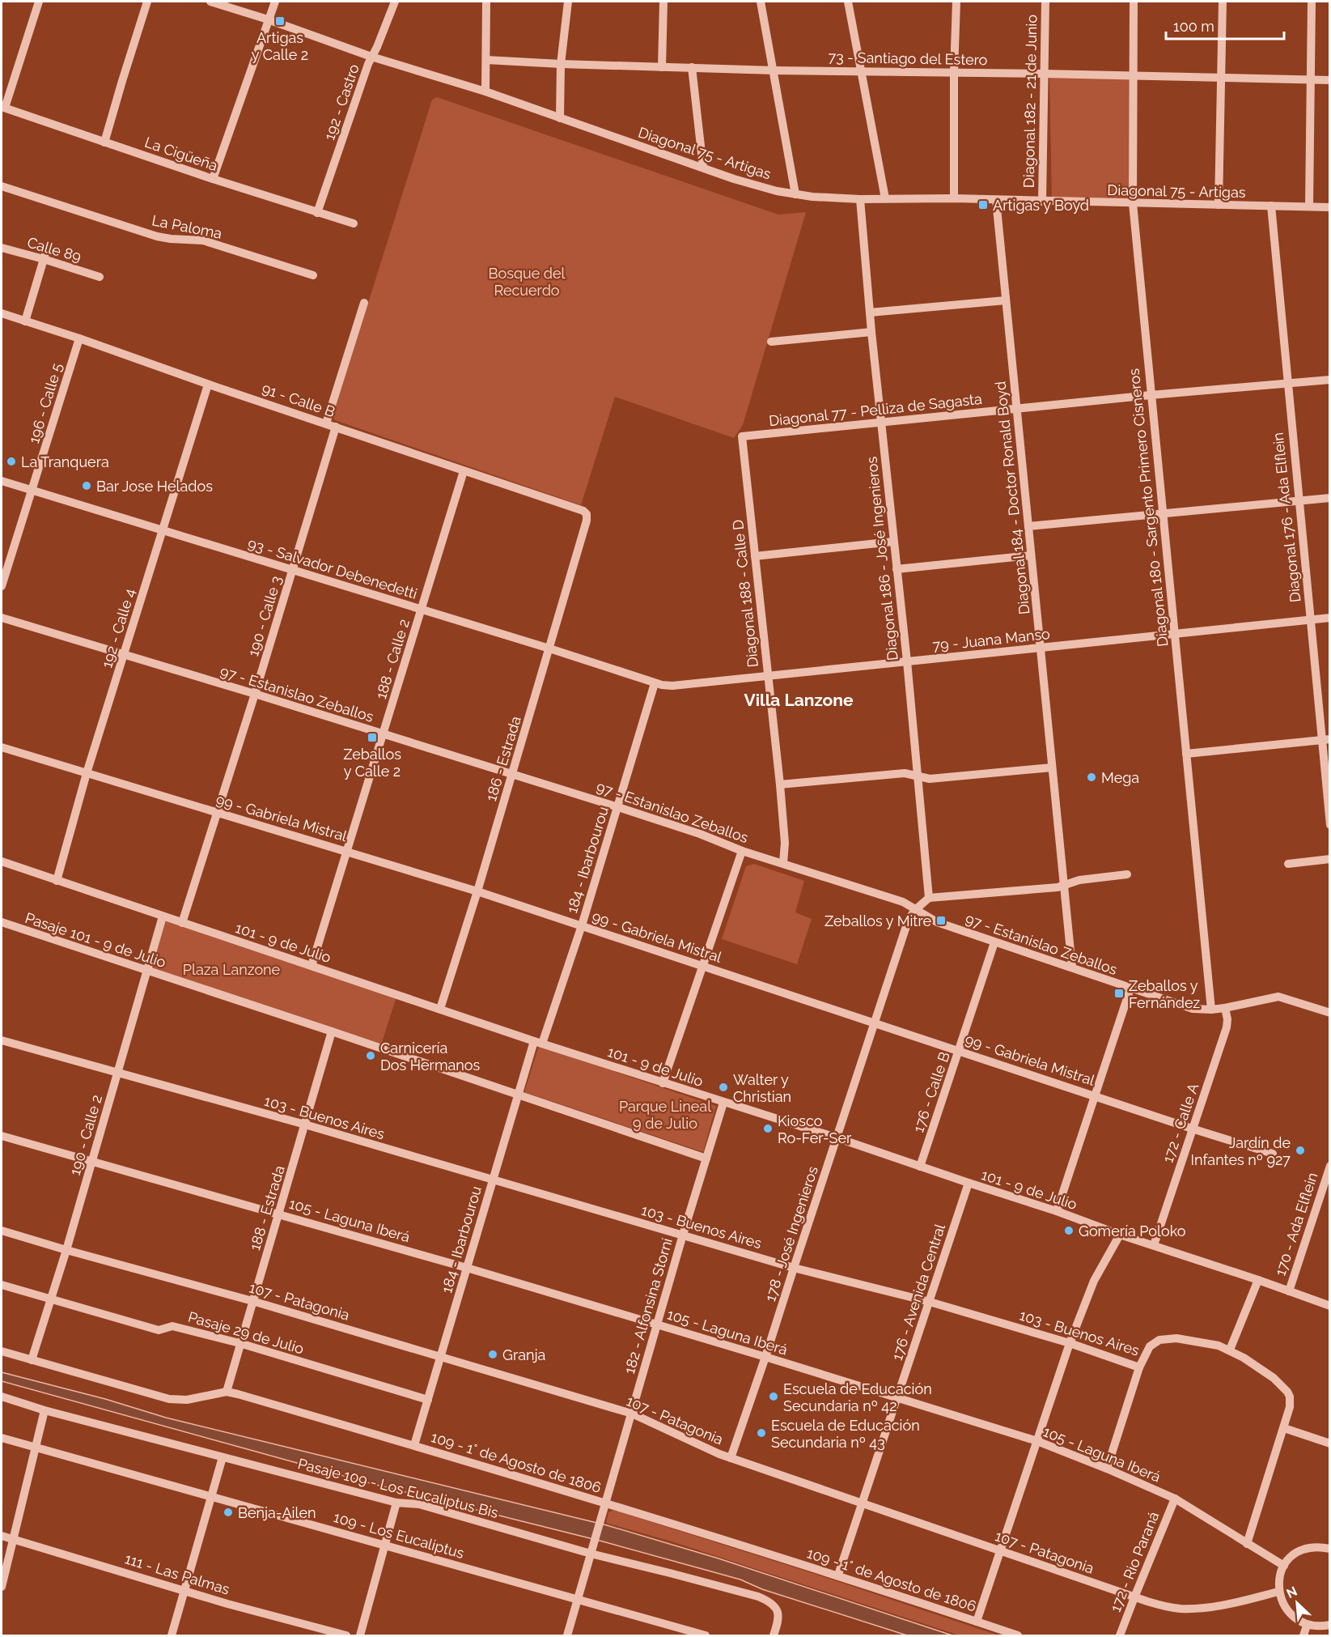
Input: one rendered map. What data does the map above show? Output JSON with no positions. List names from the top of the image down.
{
  "streets": {
    "street": [
      "73 - Santiago del Estero",
      "Diagonal 182 - 21 de Junio",
      "192 - Castro",
      "Diagonal 75 - Artigas",
      "La Cigüeña",
      "La Paloma",
      "Calle 89",
      "91 - Calle B",
      "196 - Calle 5",
      "Diagonal 77 - Pelliza de Sagasta",
      "Diagonal 184 - Doctor Ronald Boyd",
      "Diagonal 180 - Sargento Primero Cisneros",
      "Diagonal 176 - Ada Elflein",
      "Diagonal 186 - José Ingenieros",
      "93 - Salvador Debenedetti",
      "Diagonal 188 - Calle D",
      "190 - Calle 3",
      "192 - Calle 4",
      "79 - Juana Manso",
      "188 - Calle 2",
      "97 - Estanislao Zeballos",
      "186 - Estrada",
      "99 - Gabriela Mistral",
      "184 - Ibarbourou",
      "Pasaje 101 - 9 de Julio",
      "101 - 9 de Julio",
      "176 - Calle B",
      "103 - Buenos Aires",
      "172 - Calle A",
      "190 - Calle 2",
      "188 - Estrada",
      "105 - Laguna Iberá",
      "170 - Ada Elflein",
      "178 - José Ingenieros",
      "176 - Avenida Central",
      "107 - Patagonia",
      "182 - Alfonsina Storni",
      "Pasaje 29 de Julio",
      "109 - 1° de Agosto de 1806",
      "Pasaje 109 - Los Eucaliptus Bis",
      "109 - Los Eucaliptus",
      "172 - Rio Paraná",
      "111 - Las Palmas"
    ]
  },
  "crossings": [
    ["73 - Santiago del Estero", "Diagonal 182 - 21 de Junio"],
    ["73 - Santiago del Estero", "Diagonal 180 - Sargento Primero Cisneros"],
    ["Diagonal 182 - 21 de Junio", "Diagonal 75 - Artigas"],
    ["192 - Castro", "Diagonal 75 - Artigas"],
    ["192 - Castro", "La Cigüeña"],
    ["Diagonal 75 - Artigas", "Diagonal 184 - Doctor Ronald Boyd"],
    ["Diagonal 75 - Artigas", "Diagonal 180 - Sargento Primero Cisneros"],
    ["Diagonal 75 - Artigas", "Diagonal 176 - Ada Elflein"],
    ["Diagonal 75 - Artigas", "Diagonal 186 - José Ingenieros"],
    ["91 - Calle B", "196 - Calle 5"],
    ["91 - Calle B", "190 - Calle 3"],
    ["91 - Calle B", "192 - Calle 4"],
    ["91 - Calle B", "188 - Calle 2"],
    ["91 - Calle B", "186 - Estrada"],
    ["196 - Calle 5", "93 - Salvador Debenedetti"],
    ["Diagonal 77 - Pelliza de Sagasta", "Diagonal 184 - Doctor Ronald Boyd"],
    ["Diagonal 77 - Pelliza de Sagasta", "Diagonal 180 - Sargento Primero Cisneros"],
    ["Diagonal 77 - Pelliza de Sagasta", "Diagonal 176 - Ada Elflein"],
    ["Diagonal 77 - Pelliza de Sagasta", "Diagonal 186 - José Ingenieros"],
    ["Diagonal 77 - Pelliza de Sagasta", "Diagonal 188 - Calle D"],
    ["Diagonal 184 - Doctor Ronald Boyd", "79 - Juana Manso"],
    ["Diagonal 184 - Doctor Ronald Boyd", "97 - Estanislao Zeballos"],
    ["Diagonal 180 - Sargento Primero Cisneros", "79 - Juana Manso"],
    ["Diagonal 180 - Sargento Primero Cisneros", "97 - Estanislao Zeballos"],
    ["Diagonal 176 - Ada Elflein", "79 - Juana Manso"],
    ["Diagonal 186 - José Ingenieros", "79 - Juana Manso"],
    ["93 - Salvador Debenedetti", "190 - Calle 3"],
    ["93 - Salvador Debenedetti", "192 - Calle 4"],
    ["93 - Salvador Debenedetti", "79 - Juana Manso"],
    ["93 - Salvador Debenedetti", "188 - Calle 2"],
    ["93 - Salvador Debenedetti", "186 - Estrada"],
    ["93 - Salvador Debenedetti", "184 - Ibarbourou"],
    ["Diagonal 188 - Calle D", "79 - Juana Manso"],
    ["Diagonal 188 - Calle D", "97 - Estanislao Zeballos"],
    ["190 - Calle 3", "97 - Estanislao Zeballos"],
    ["190 - Calle 3", "99 - Gabriela Mistral"],
    ["190 - Calle 3", "101 - 9 de Julio"],
    ["192 - Calle 4", "97 - Estanislao Zeballos"],
    ["192 - Calle 4", "99 - Gabriela Mistral"],
    ["192 - Calle 4", "101 - 9 de Julio"],
    ["79 - Juana Manso", "184 - Ibarbourou"],
    ["188 - Calle 2", "97 - Estanislao Zeballos"],
    ["188 - Calle 2", "99 - Gabriela Mistral"],
    ["188 - Calle 2", "101 - 9 de Julio"],
    ["97 - Estanislao Zeballos", "186 - Estrada"],
    ["97 - Estanislao Zeballos", "184 - Ibarbourou"],
    ["97 - Estanislao Zeballos", "176 - Calle B"],
    ["97 - Estanislao Zeballos", "172 - Calle A"],
    ["97 - Estanislao Zeballos", "178 - José Ingenieros"],
    ["186 - Estrada", "99 - Gabriela Mistral"],
    ["186 - Estrada", "101 - 9 de Julio"],
    ["99 - Gabriela Mistral", "184 - Ibarbourou"],
    ["99 - Gabriela Mistral", "176 - Calle B"],
    ["99 - Gabriela Mistral", "172 - Calle A"],
    ["99 - Gabriela Mistral", "178 - José Ingenieros"],
    ["184 - Ibarbourou", "Pasaje 101 - 9 de Julio"],
    ["184 - Ibarbourou", "101 - 9 de Julio"],
    ["184 - Ibarbourou", "103 - Buenos Aires"],
    ["184 - Ibarbourou", "105 - Laguna Iberá"],
    ["184 - Ibarbourou", "107 - Patagonia"],
    ["184 - Ibarbourou", "Pasaje 29 de Julio"],
    ["184 - Ibarbourou", "109 - 1° de Agosto de 1806"],
    ["Pasaje 101 - 9 de Julio", "190 - Calle 2"],
    ["Pasaje 101 - 9 de Julio", "188 - Estrada"],
    ["Pasaje 101 - 9 de Julio", "182 - Alfonsina Storni"],
    ["101 - 9 de Julio", "176 - Calle B"],
    ["101 - 9 de Julio", "172 - Calle A"],
    ["101 - 9 de Julio", "190 - Calle 2"],
    ["101 - 9 de Julio", "170 - Ada Elflein"],
    ["101 - 9 de Julio", "178 - José Ingenieros"],
    ["101 - 9 de Julio", "176 - Avenida Central"],
    ["101 - 9 de Julio", "182 - Alfonsina Storni"],
    ["103 - Buenos Aires", "190 - Calle 2"],
    ["103 - Buenos Aires", "188 - Estrada"],
    ["103 - Buenos Aires", "105 - Laguna Iberá"],
    ["103 - Buenos Aires", "178 - José Ingenieros"],
    ["103 - Buenos Aires", "176 - Avenida Central"],
    ["103 - Buenos Aires", "182 - Alfonsina Storni"],
    ["190 - Calle 2", "105 - Laguna Iberá"],
    ["190 - Calle 2", "107 - Patagonia"],
    ["190 - Calle 2", "Pasaje 29 de Julio"],
    ["190 - Calle 2", "109 - 1° de Agosto de 1806"],
    ["188 - Estrada", "105 - Laguna Iberá"],
    ["188 - Estrada", "107 - Patagonia"],
    ["188 - Estrada", "Pasaje 29 de Julio"],
    ["188 - Estrada", "109 - 1° de Agosto de 1806"],
    ["105 - Laguna Iberá", "178 - José Ingenieros"],
    ["105 - Laguna Iberá", "176 - Avenida Central"],
    ["105 - Laguna Iberá", "182 - Alfonsina Storni"],
    ["105 - Laguna Iberá", "172 - Rio Paraná"],
    ["178 - José Ingenieros", "107 - Patagonia"],
    ["176 - Avenida Central", "107 - Patagonia"],
    ["176 - Avenida Central", "109 - 1° de Agosto de 1806"],
    ["107 - Patagonia", "182 - Alfonsina Storni"],
    ["107 - Patagonia", "172 - Rio Paraná"],
    ["182 - Alfonsina Storni", "109 - 1° de Agosto de 1806"],
    ["182 - Alfonsina Storni", "Pasaje 109 - Los Eucaliptus Bis"],
    ["182 - Alfonsina Storni", "109 - Los Eucaliptus"]
  ],
  "districts": ["Villa Lanzone"],
  "parks": ["Bosque del Recuerdo", "Plaza Lanzone", "Parque Lineal 9 de Julio"],
  "places": {
    "transit": [
      "Artigas y Calle 2",
      "Artigas y Boyd",
      "Zeballos y Calle 2",
      "Zeballos y Mitre",
      "Zeballos y Fernández"
    ],
    "other": [
      "La Tranquera",
      "Bar Jose Helados",
      "Mega",
      "Carnicería Dos Hermanos",
      "Walter y Christian",
      "Kiosco Ro-Fer-Ser",
      "Jardín de Infantes nº 927",
      "Gomería Poloko",
      "Granja",
      "Escuela de Educación Secundaria nº 42",
      "Escuela de Educación Secundaria nº 43",
      "Benja-Ailen"
    ]
  },
  "scale_bar": "100 m",
  "north": "top left"
}
